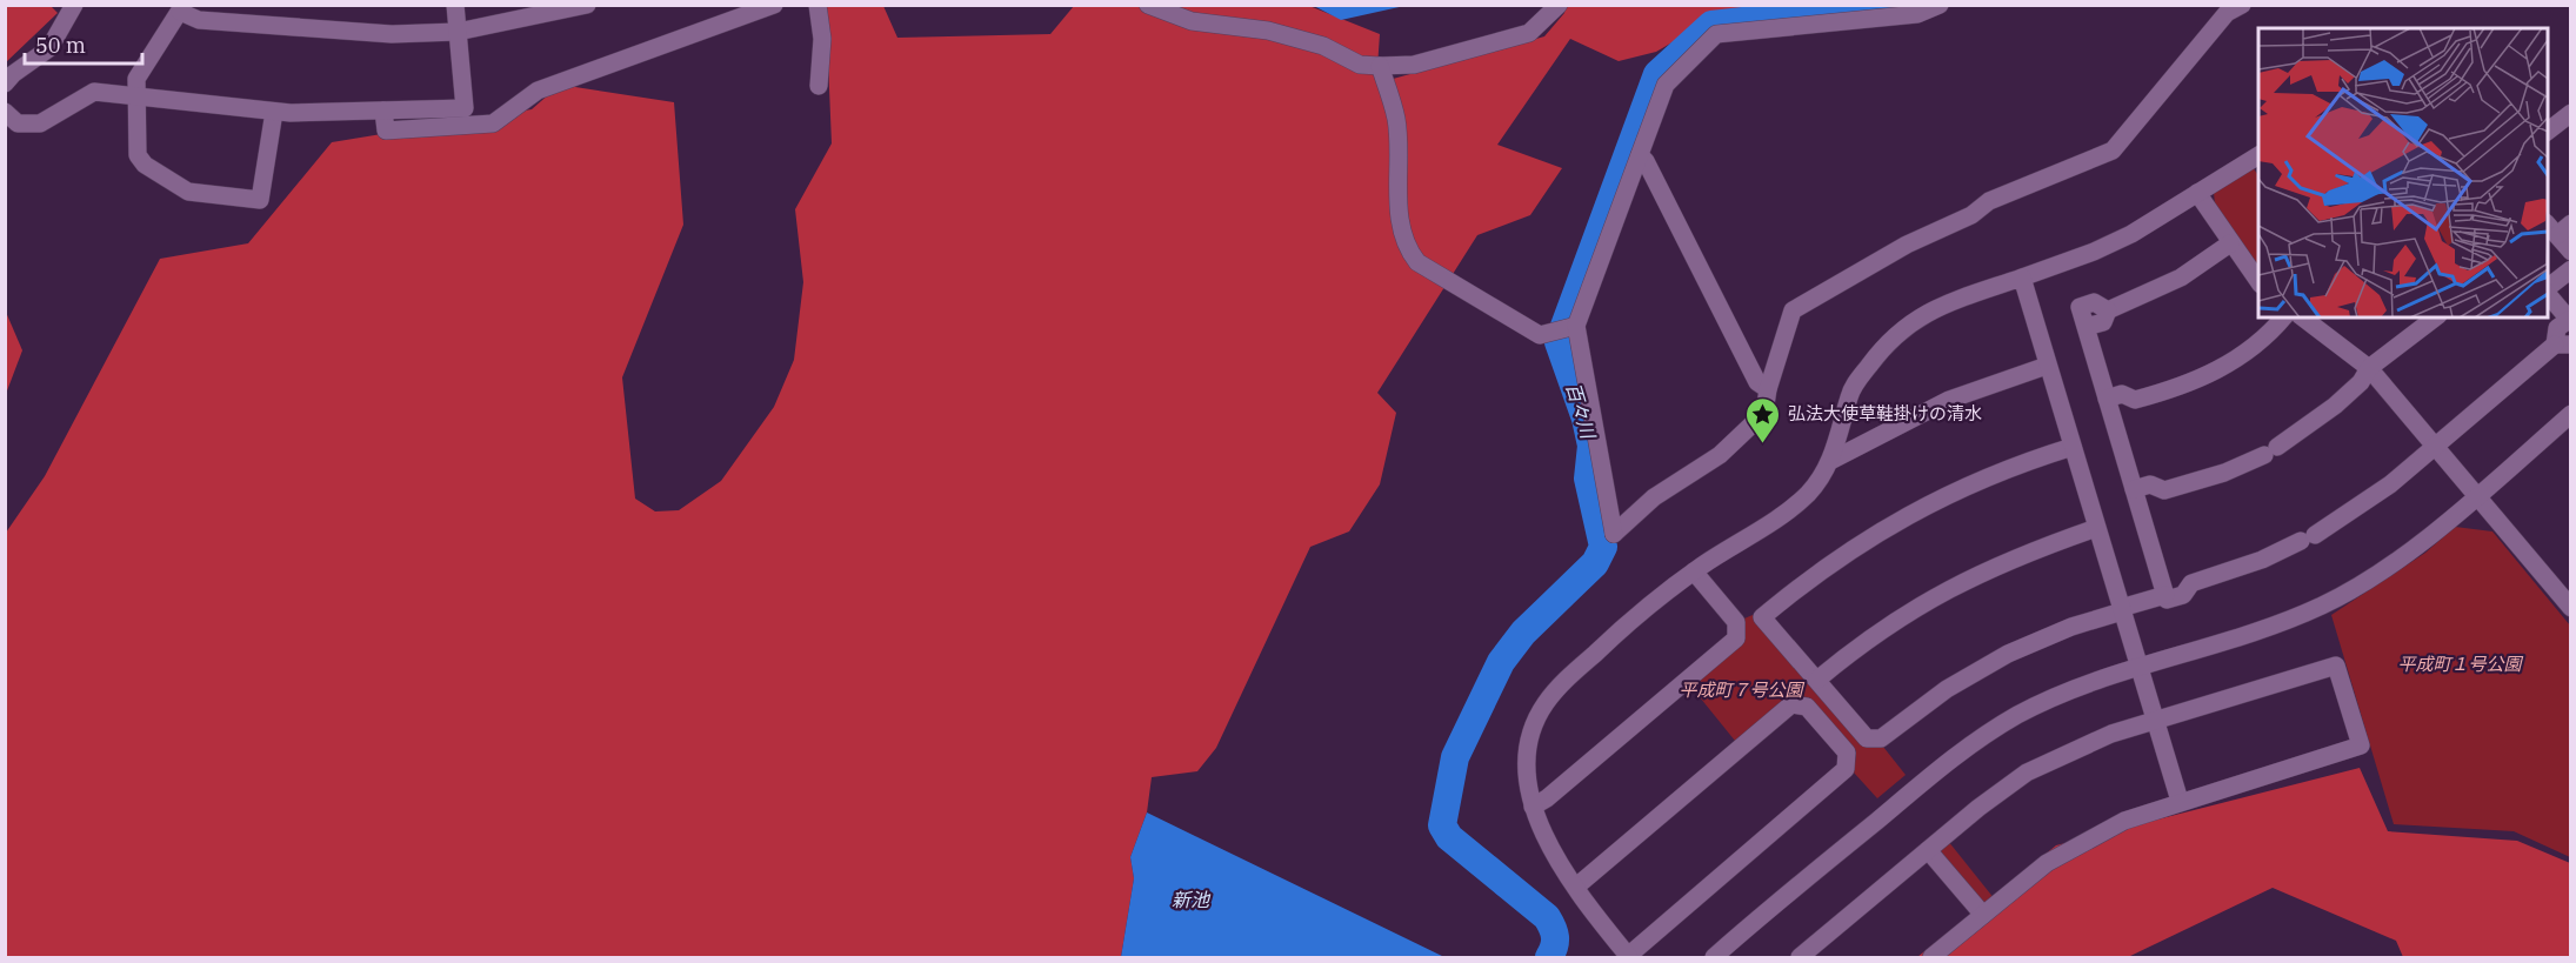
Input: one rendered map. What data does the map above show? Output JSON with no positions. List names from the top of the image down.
{
  "water": ["百々川", "新池"],
  "parks": ["平成町１号公園", "平成町７号公園"],
  "places": {
    "place": ["弘法大使草鞋掛けの清水"]
  },
  "scale_bar": "50 m"
}
